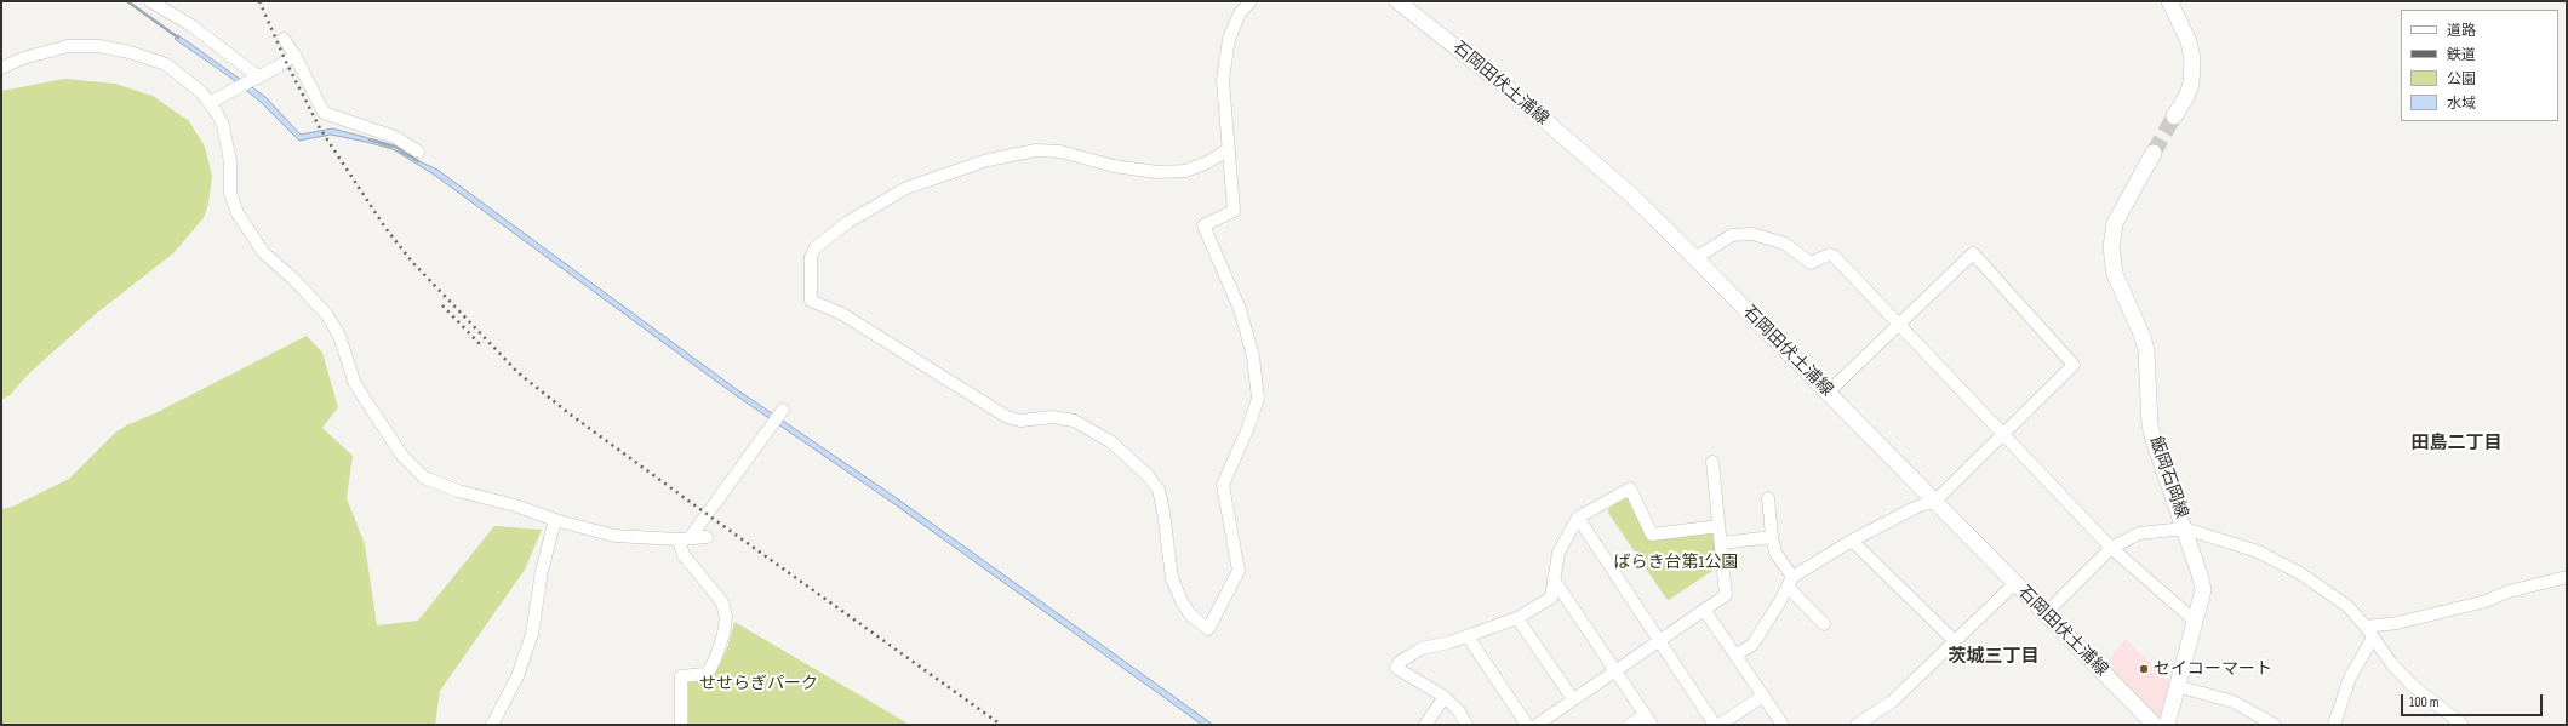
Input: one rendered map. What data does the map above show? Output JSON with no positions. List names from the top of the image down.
{
  "streets": {
    "main road": ["石岡田伏土浦線", "飯岡石岡線"]
  },
  "districts": ["田島二丁目", "茨城三丁目"],
  "parks": ["ばらき台第1公園", "せせらぎパーク"],
  "places": ["セイコーマート"],
  "legend": [
    "道路",
    "鉄道",
    "公園",
    "水域"
  ],
  "scale_bar": "100 m"
}
